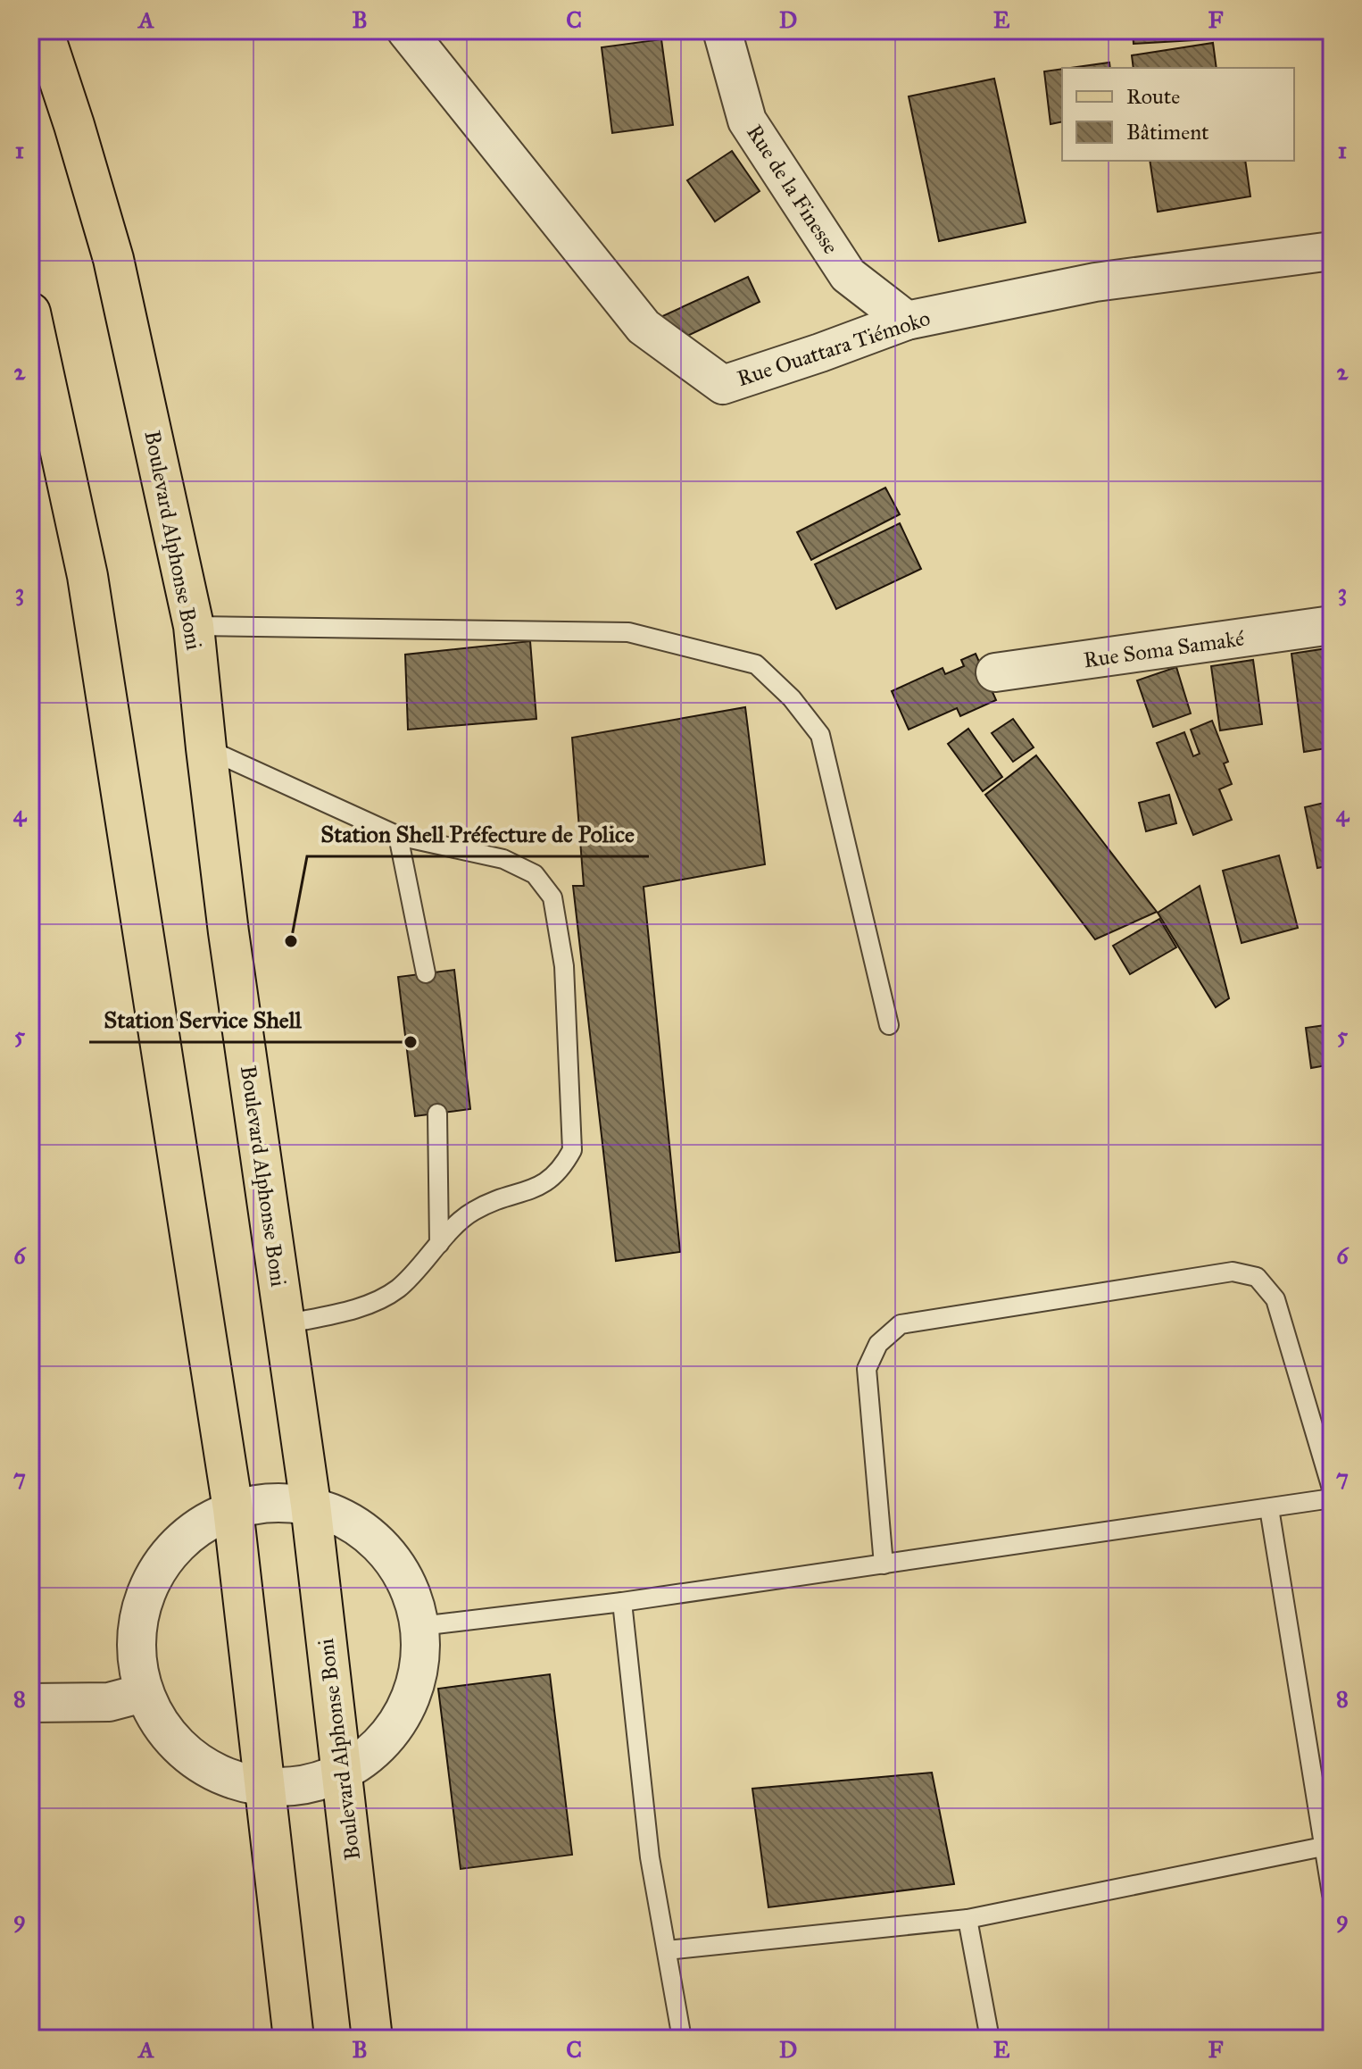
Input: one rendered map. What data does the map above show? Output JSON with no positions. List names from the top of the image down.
{
  "streets": {
    "main road": ["Boulevard Alphonse Boni"],
    "street": ["Rue de la Finesse", "Rue Ouattara Tiémoko", "Rue Soma Samaké"]
  },
  "crossings": [
    ["Rue de la Finesse", "Rue Ouattara Tiémoko"]
  ],
  "places": ["Station Shell Préfecture de Police", "Station Service Shell"],
  "legend": ["Route", "Bâtiment"],
  "grid": {
    "columns": [
      "A",
      "B",
      "C",
      "D",
      "E",
      "F"
    ],
    "rows": [
      "1",
      "2",
      "3",
      "4",
      "5",
      "6",
      "7",
      "8",
      "9"
    ]
  }
}
